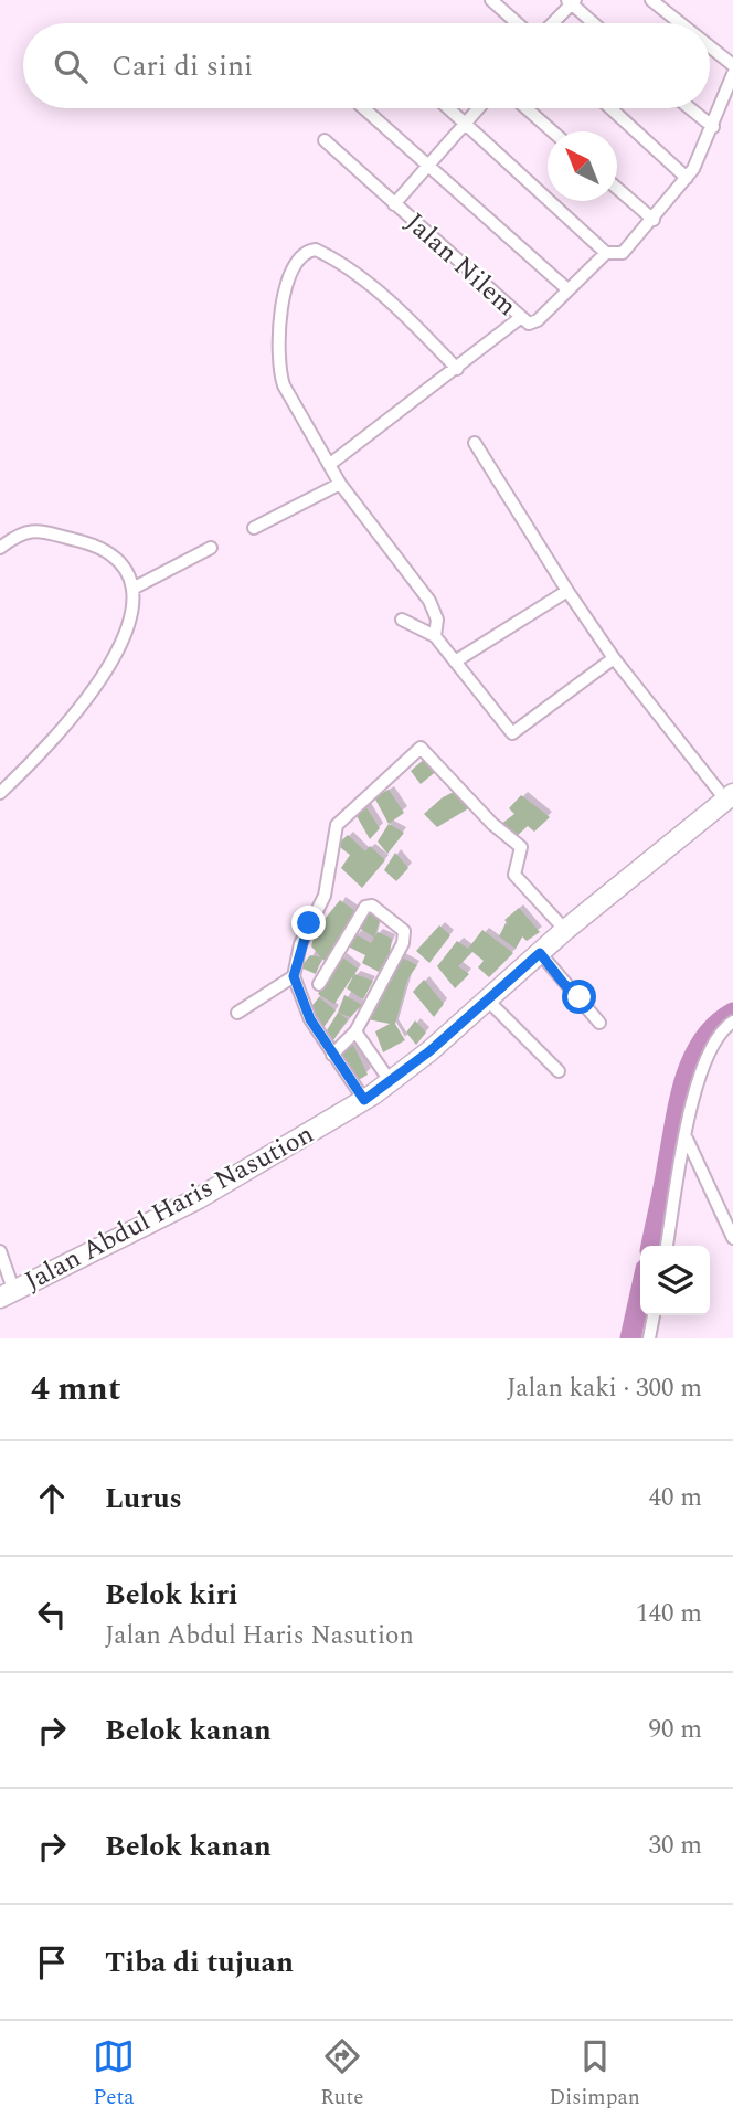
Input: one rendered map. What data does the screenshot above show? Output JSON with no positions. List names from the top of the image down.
{
  "streets": {
    "main road": ["Jalan Abdul Haris Nasution"],
    "street": ["Jalan Nilem"]
  },
  "north": "top left",
  "page": {
    "search": "Cari di sini",
    "heading": ["4 mnt", "Jalan kaki · 300 m"],
    "list": [
      ["Lurus", "40 m"],
      ["Belok kiri", "Jalan Abdul Haris Nasution", "140 m"],
      ["Belok kanan", "90 m"],
      ["Belok kanan", "30 m"],
      "Tiba di tujuan"
    ],
    "nav": ["Peta", "Rute", "Disimpan"]
  }
}
